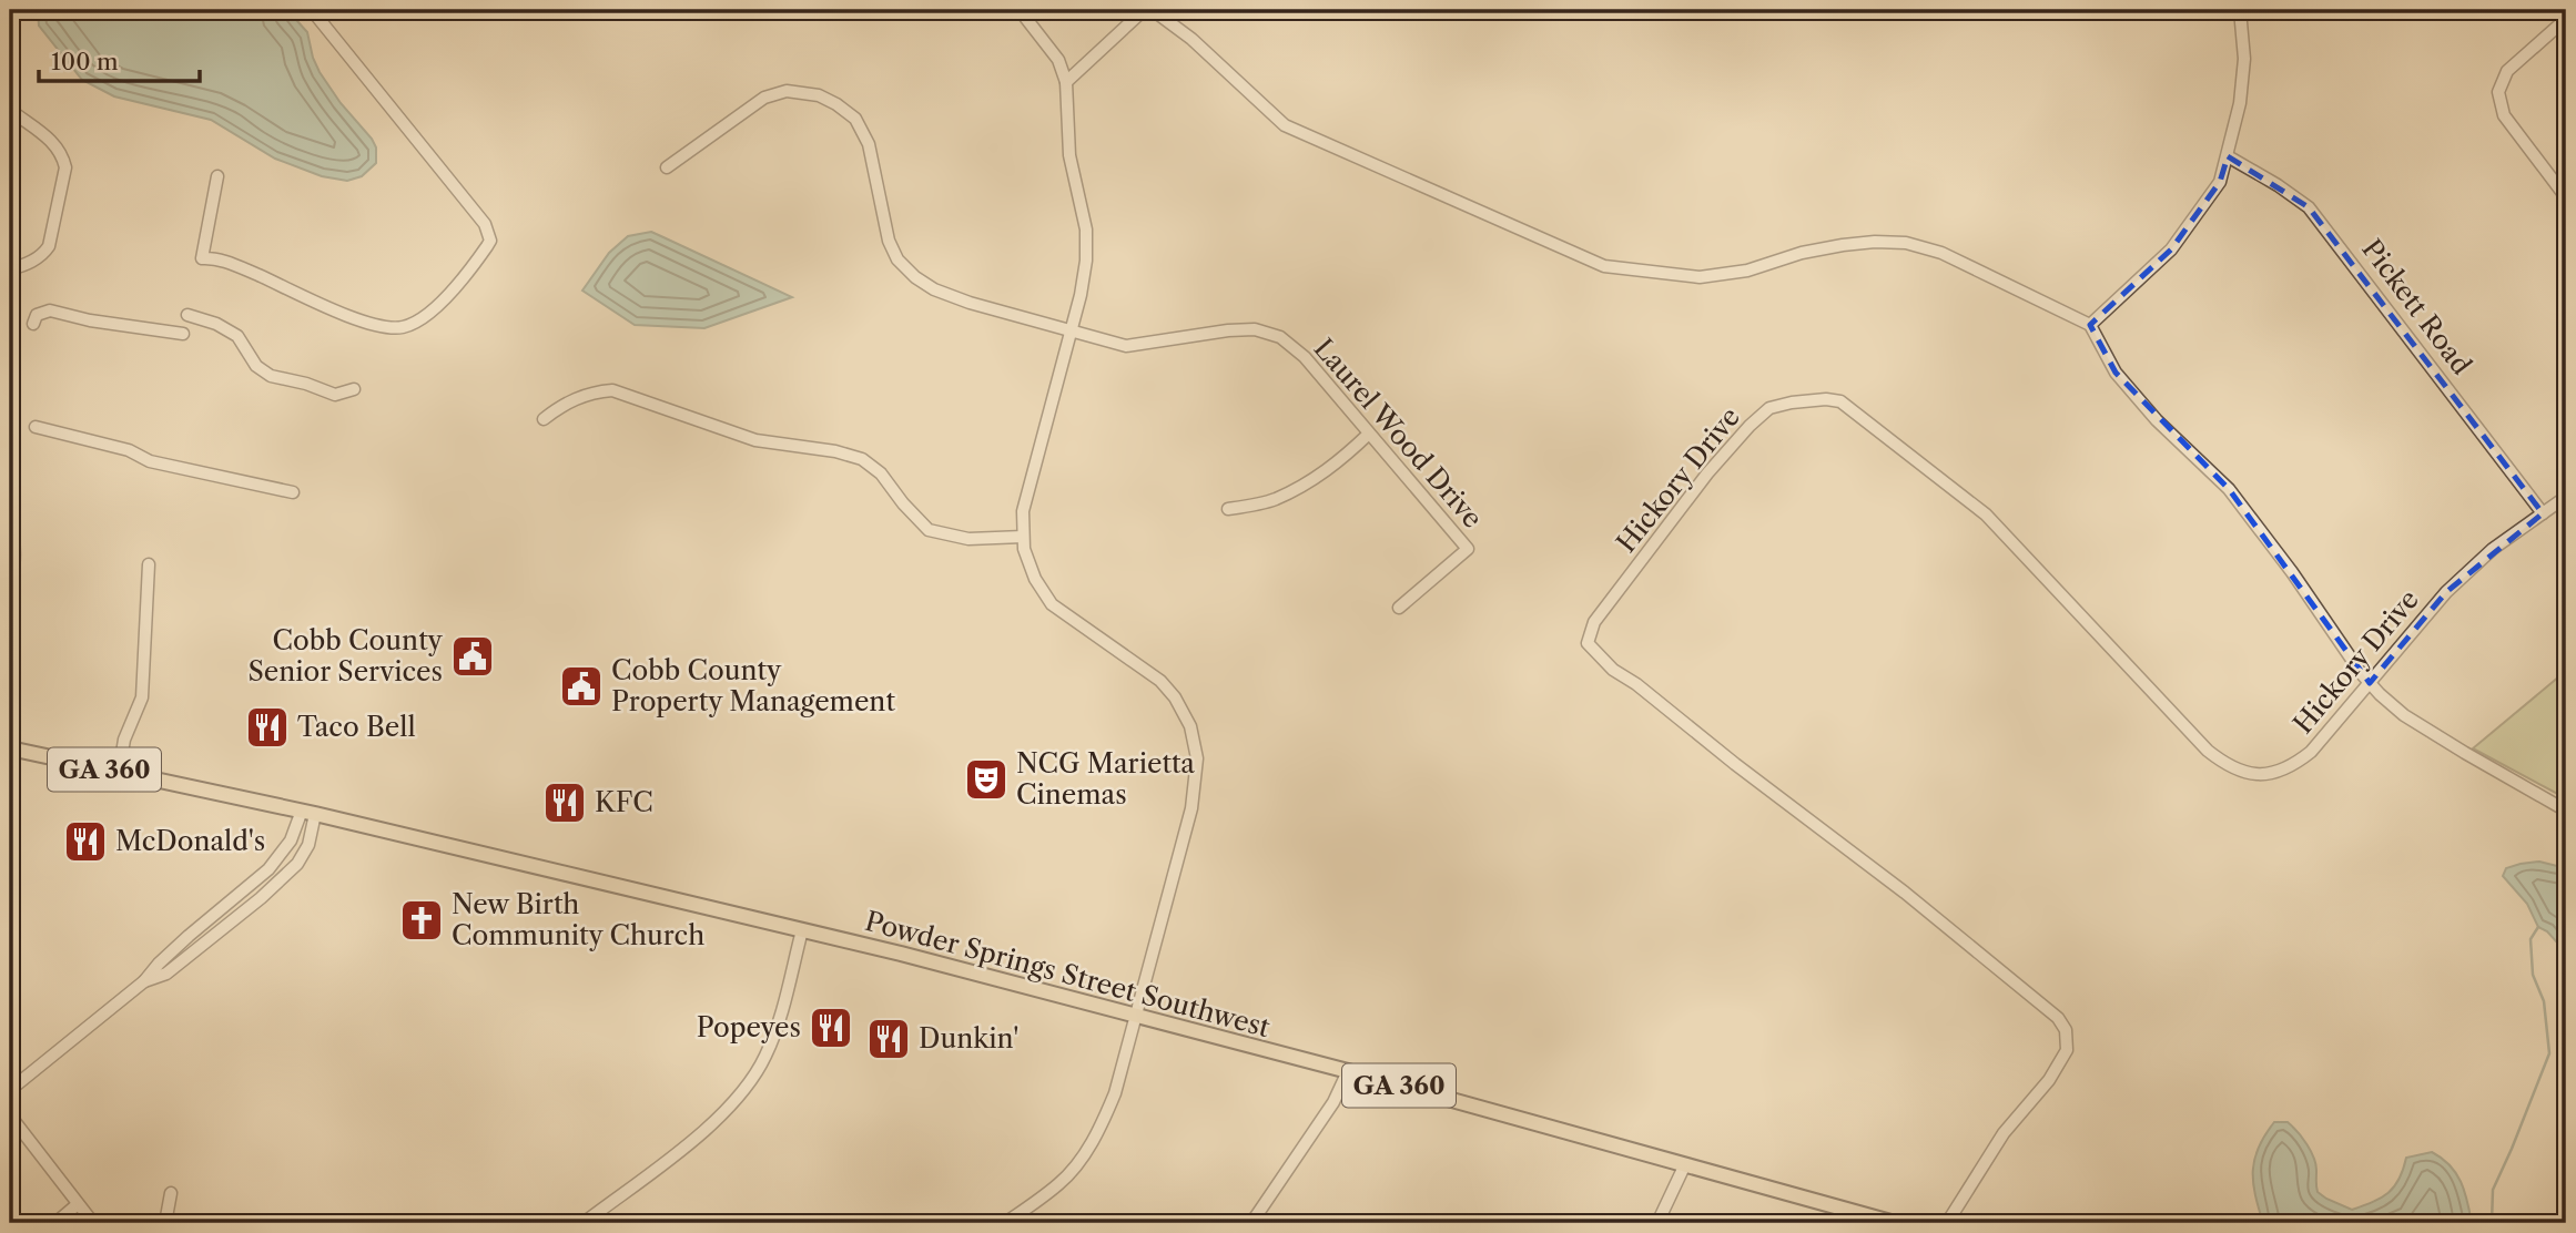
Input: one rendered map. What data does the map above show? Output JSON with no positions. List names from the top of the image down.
{
  "streets": {
    "main road": ["GA 360", "Powder Springs Street Southwest"],
    "street": ["Pickett Road", "Laurel Wood Drive", "Hickory Drive"]
  },
  "crossings": [
    ["Pickett Road", "Hickory Drive"],
    ["GA 360", "Powder Springs Street Southwest"]
  ],
  "places": {
    "public building": ["Cobb County Senior Services", "Cobb County Property Management"],
    "restaurant": [
      "Taco Bell",
      "KFC",
      "McDonald's",
      "Popeyes",
      "Dunkin'"
    ],
    "theatre": ["NCG Marietta Cinemas"],
    "church": ["New Birth Community Church"]
  },
  "scale_bar": "100 m"
}
